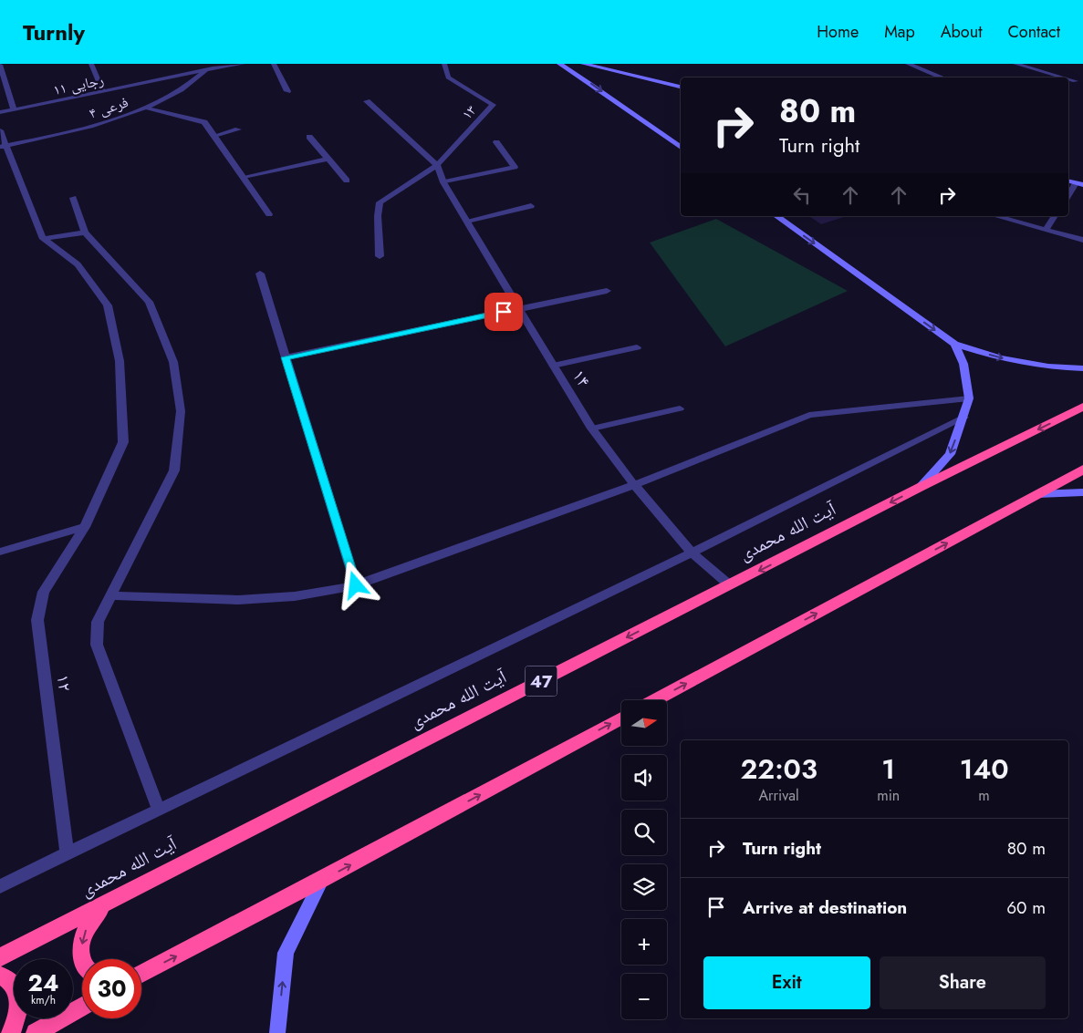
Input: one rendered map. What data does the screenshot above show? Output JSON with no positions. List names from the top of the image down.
{
  "streets": {
    "highway": ["آیت الله محمدی", "47"],
    "street": [
      "رجایی ۱۱",
      "فرعی ۴",
      "۱۳",
      "۱۴",
      "۱۲"
    ]
  },
  "crossings": [
    ["رجایی ۱۱", "فرعی ۴"],
    ["۱۳", "۱۴"],
    ["۱۴", "آیت الله محمدی"]
  ],
  "north": "right",
  "page": {
    "header": "Turnly",
    "nav": [
      "Home",
      "Map",
      "About",
      "Contact"
    ],
    "turn": ["80 m", "Turn right"],
    "map_buttons": ["+", "−"],
    "eta": [
      "22:03",
      "Arrival",
      "1",
      "min",
      "140",
      "m"
    ],
    "list": [
      {
        "name": "Turn right",
        "value": "80 m"
      },
      {
        "name": "Arrive at destination",
        "value": "60 m"
      }
    ],
    "buttons": ["Exit", "Share"],
    "speed": "24 km/h",
    "limit": "30"
  }
}
